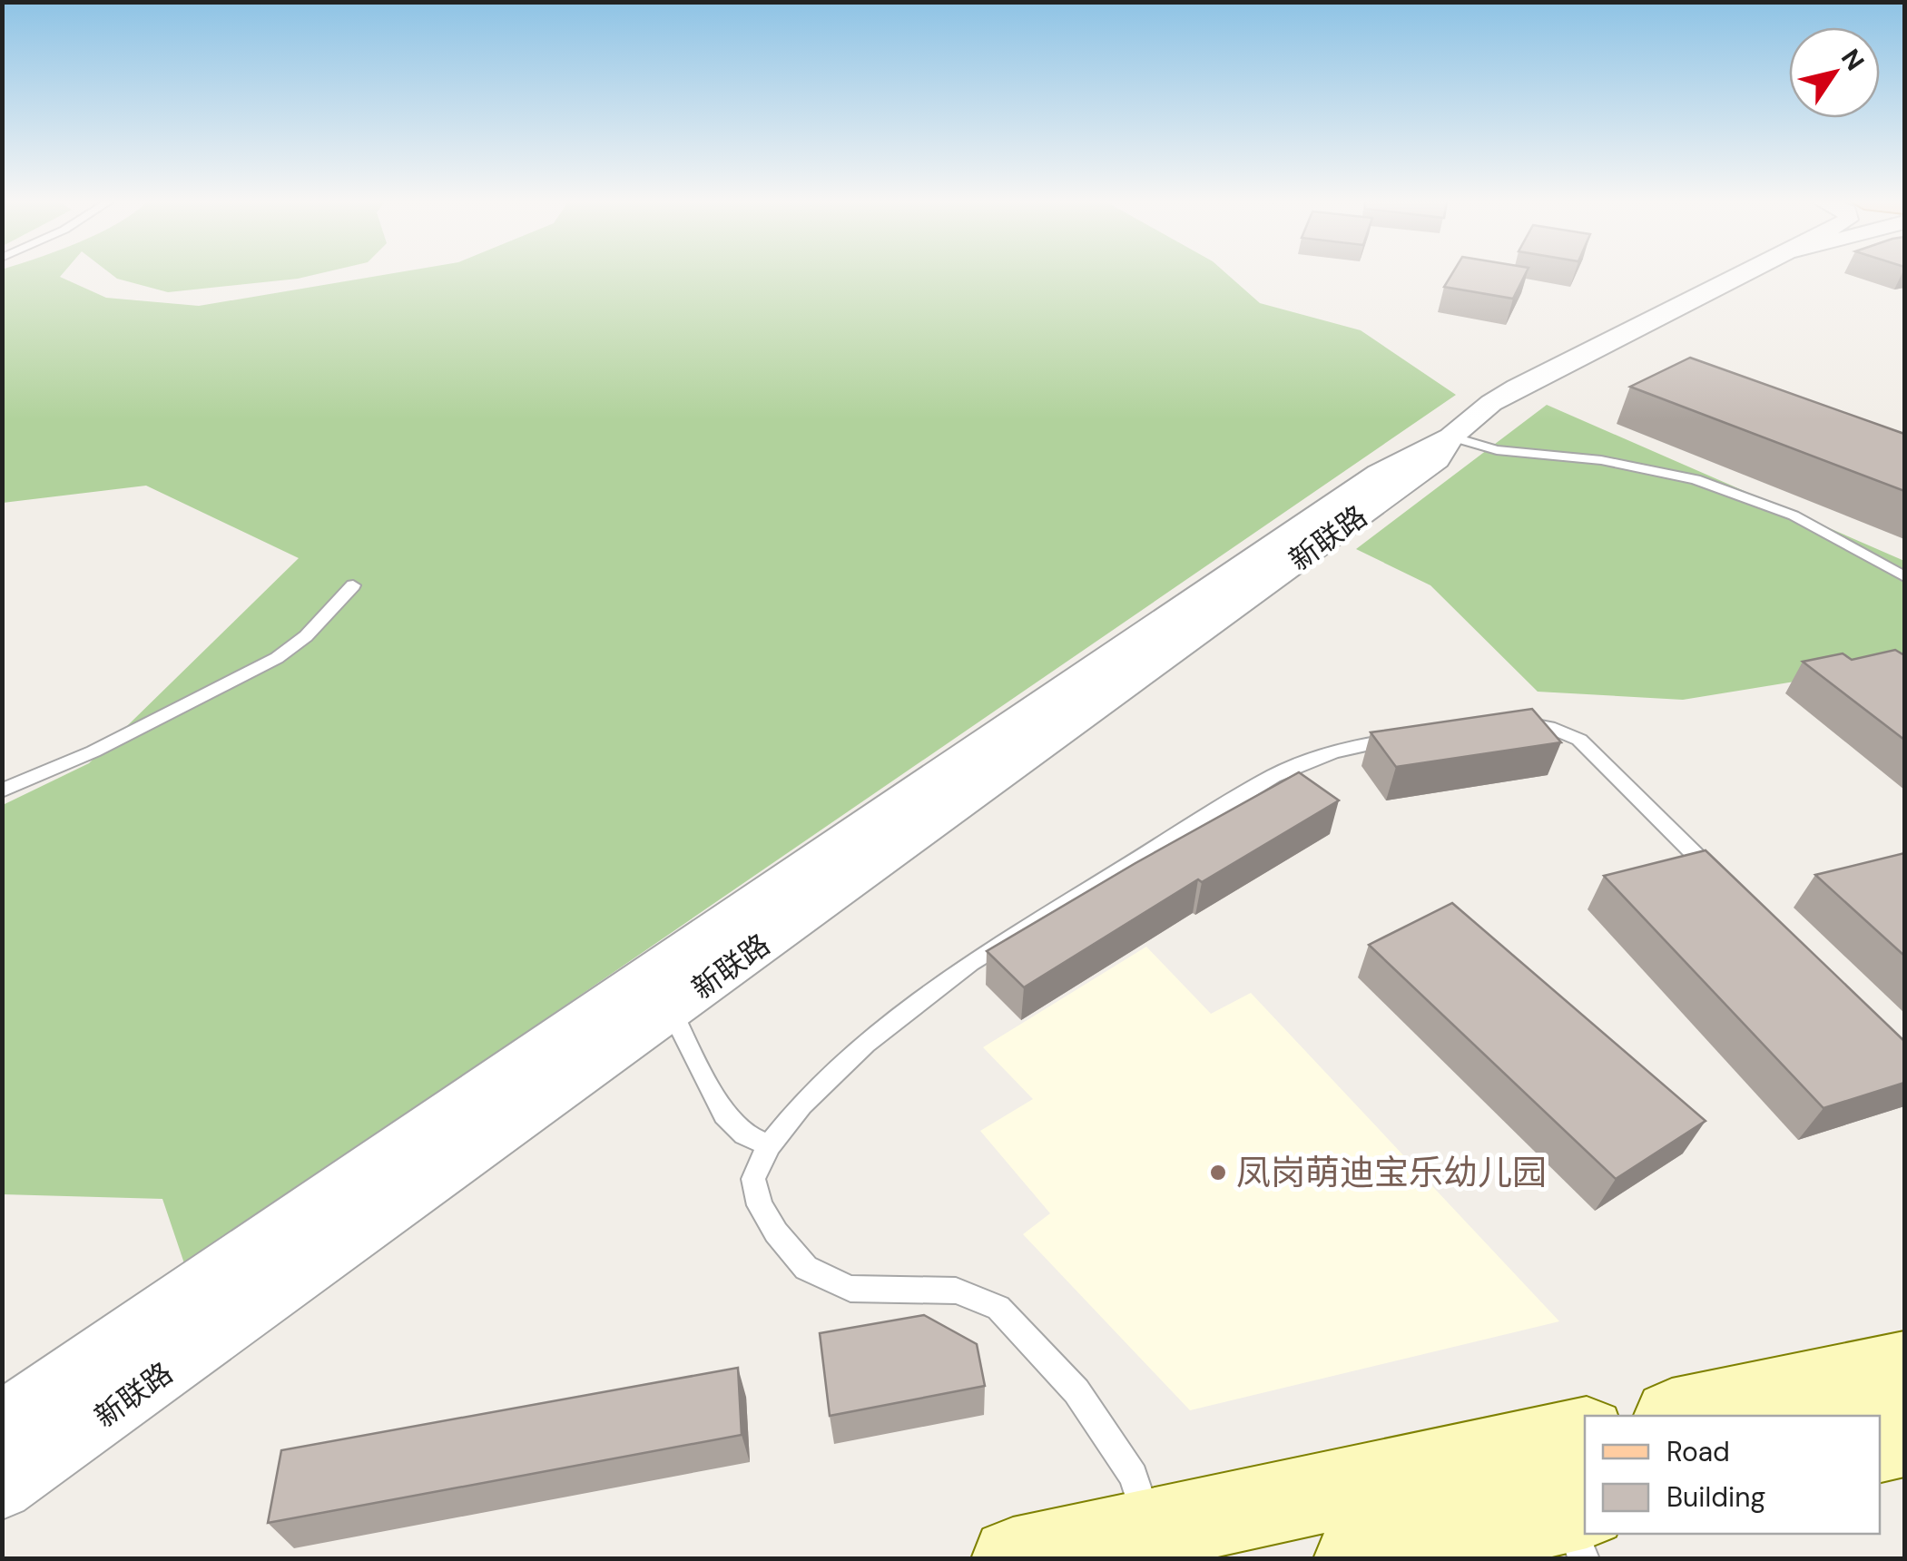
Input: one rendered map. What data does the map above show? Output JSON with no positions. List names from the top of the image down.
{
  "streets": {
    "street": ["新联路"]
  },
  "places": ["凤岗萌迪宝乐幼儿园"],
  "legend": ["Road", "Building"],
  "north": "top right"
}
